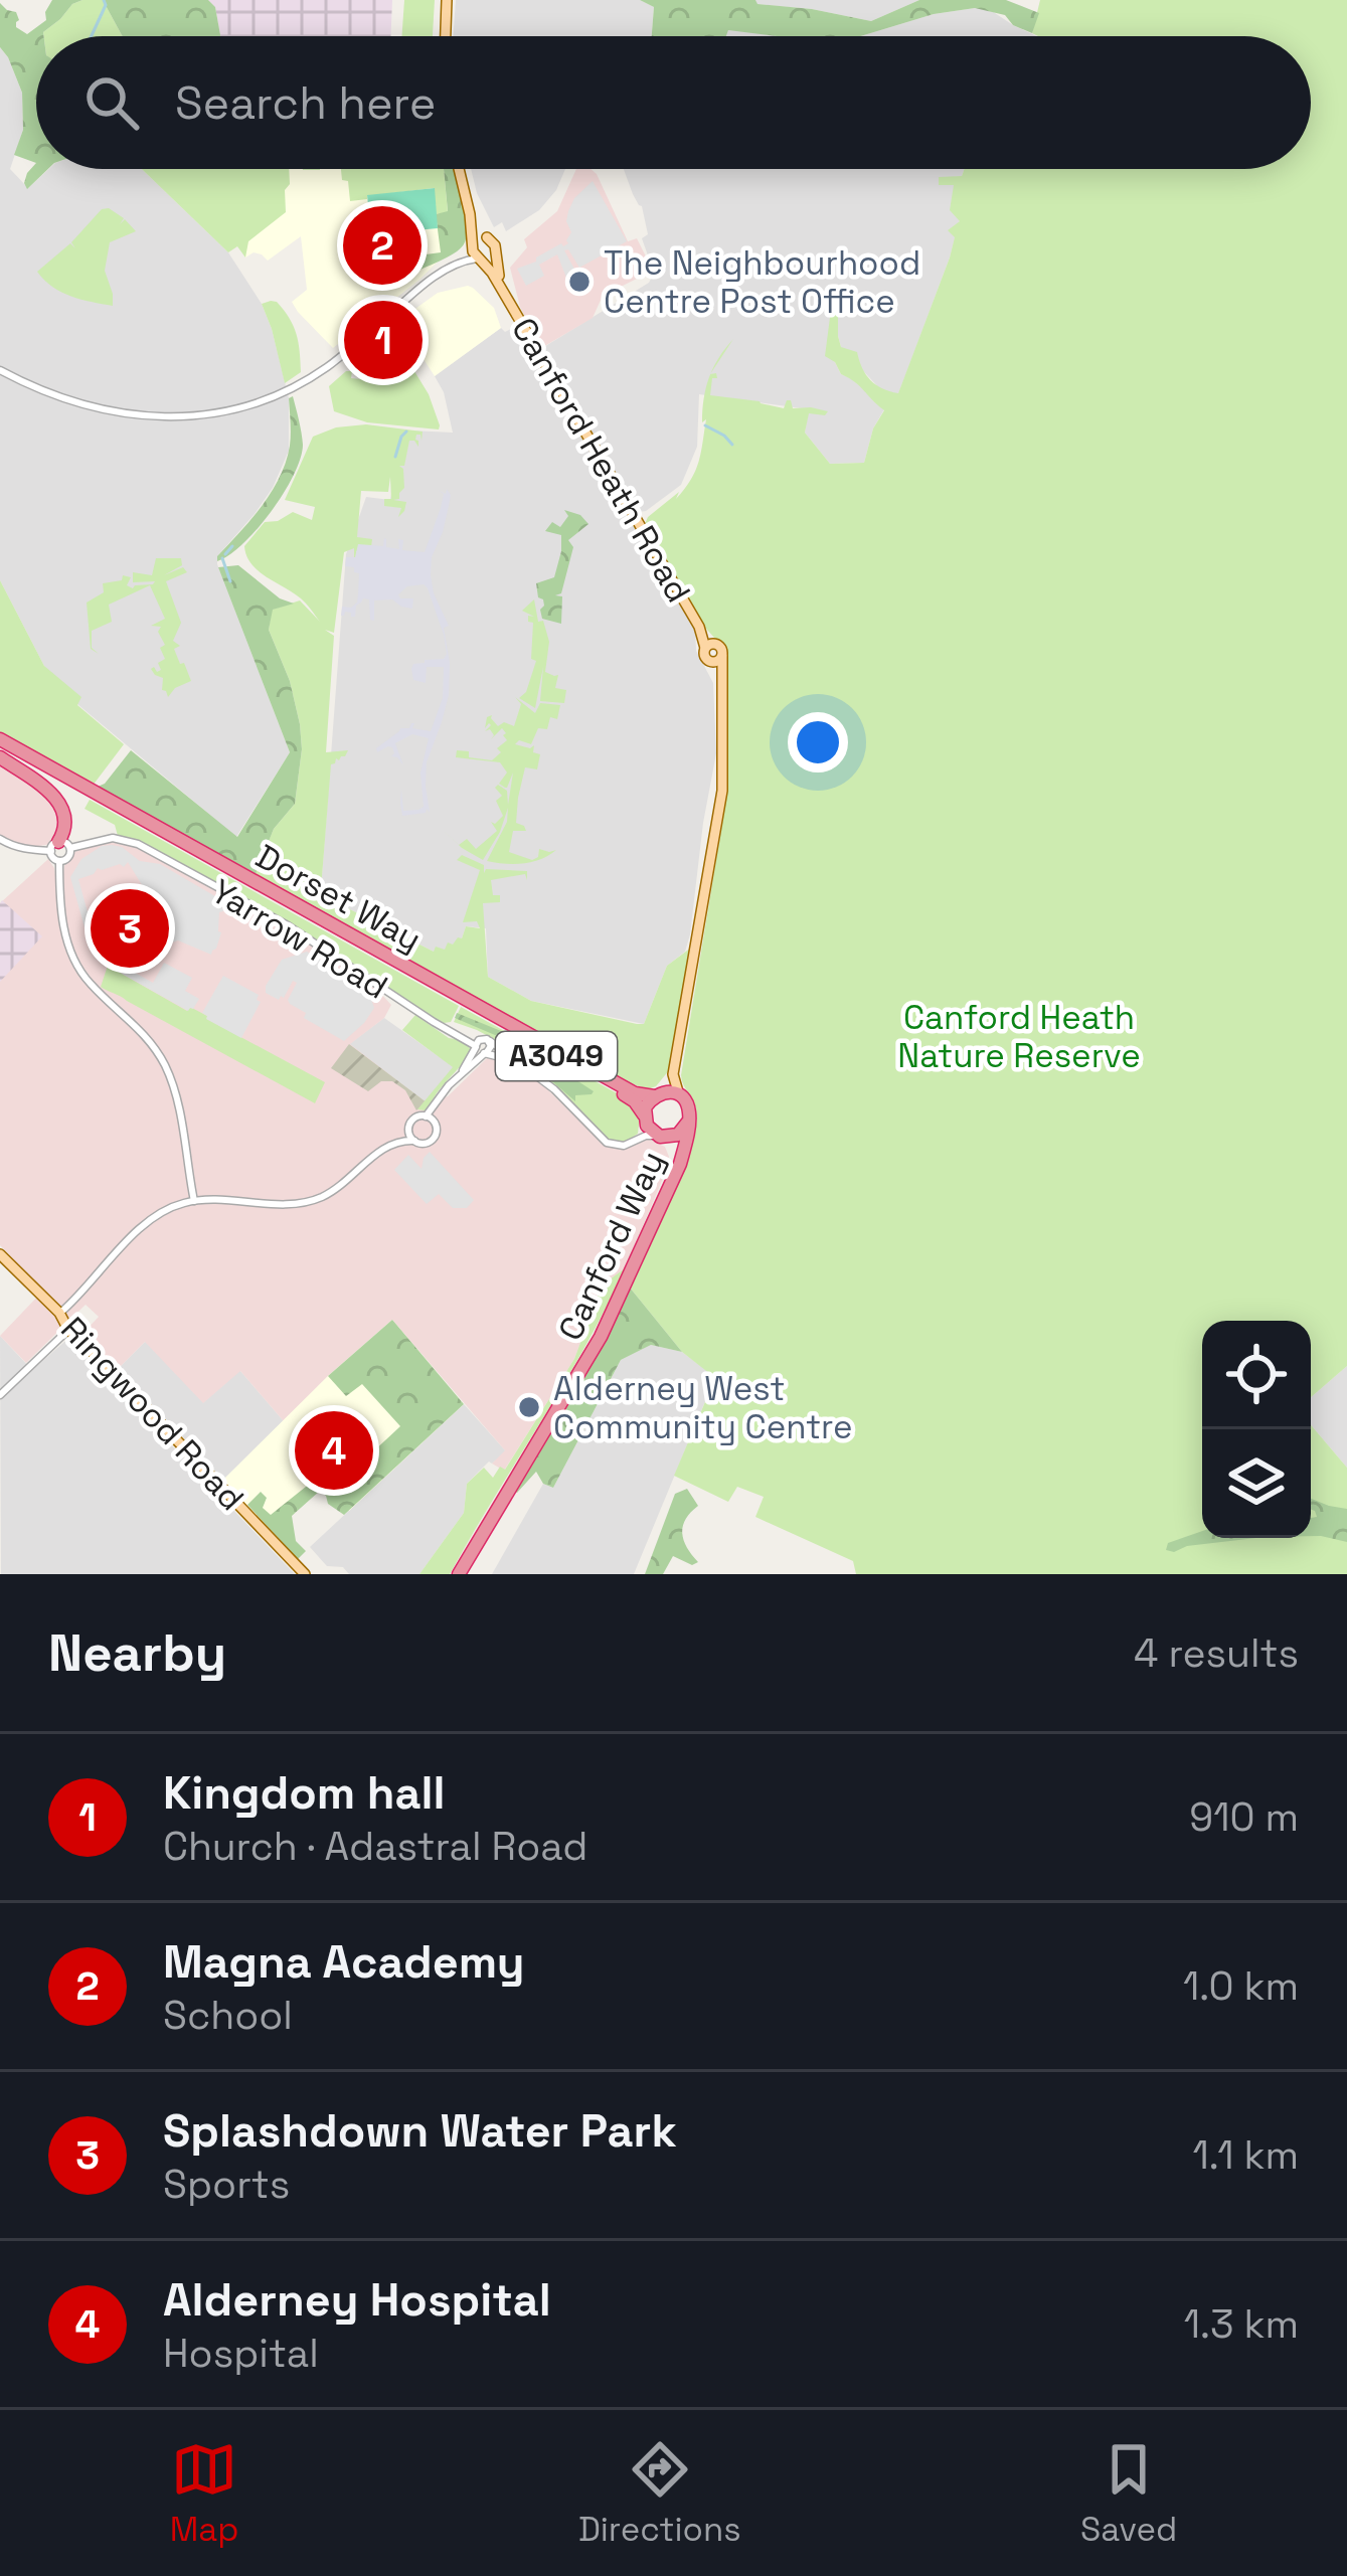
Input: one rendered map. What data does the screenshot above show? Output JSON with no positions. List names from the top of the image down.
{
  "streets": {
    "highway": ["Dorset Way", "A3049", "Canford Way"],
    "main road": ["Canford Heath Road", "Ringwood Road"],
    "street": ["Yarrow Road"]
  },
  "crossings": [
    ["Dorset Way", "Yarrow Road"],
    ["Dorset Way", "A3049"],
    ["Dorset Way", "Canford Way"],
    ["Yarrow Road", "A3049"],
    ["Yarrow Road", "Canford Way"],
    ["A3049", "Canford Way"]
  ],
  "parks": ["Canford Heath Nature Reserve"],
  "places": ["The Neighbourhood Centre Post Office", "Alderney West Community Centre"],
  "page": {
    "search": "Search here",
    "pins": [
      "2",
      "1",
      "3",
      "4"
    ],
    "heading": ["Nearby", "4 results"],
    "list": [
      {
        "mark": "1",
        "name": "Kingdom hall",
        "note": "Church · Adastral Road",
        "value": "910 m"
      },
      {
        "mark": "2",
        "name": "Magna Academy",
        "note": "School",
        "value": "1.0 km"
      },
      {
        "mark": "3",
        "name": "Splashdown Water Park",
        "note": "Sports",
        "value": "1.1 km"
      },
      {
        "mark": "4",
        "name": "Alderney Hospital",
        "note": "Hospital",
        "value": "1.3 km"
      }
    ],
    "nav": ["Map", "Directions", "Saved"]
  }
}
